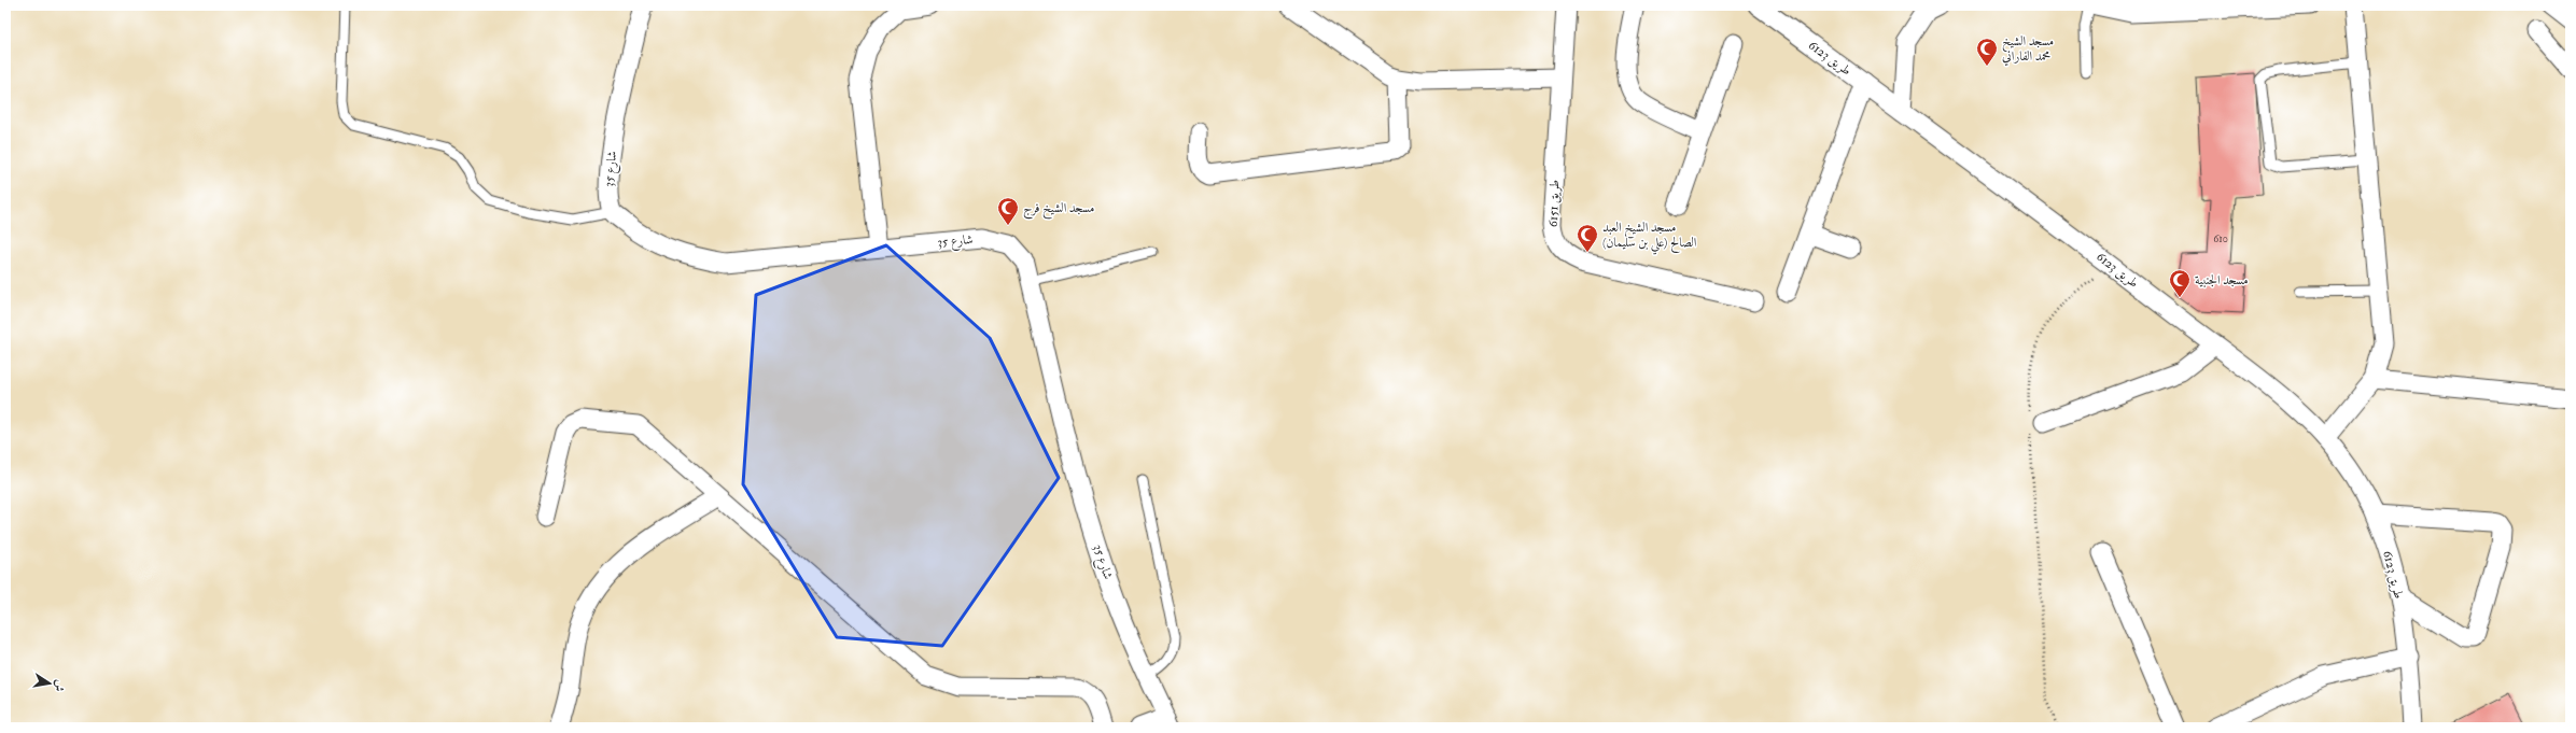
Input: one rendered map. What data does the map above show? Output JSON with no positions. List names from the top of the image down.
{
  "streets": {
    "street": ["طريق 6123", "شارع 35", "طريق 6151"]
  },
  "places": {
    "mosque": [
      "مسجد الشيخ محمد الفاراني",
      "مسجد الشيخ فرج",
      "مسجد الشيخ العبد الصالح (علي بن سليمان)",
      "مسجد الجنبية"
    ]
  },
  "house_numbers": ["610"],
  "north": "right"
}
